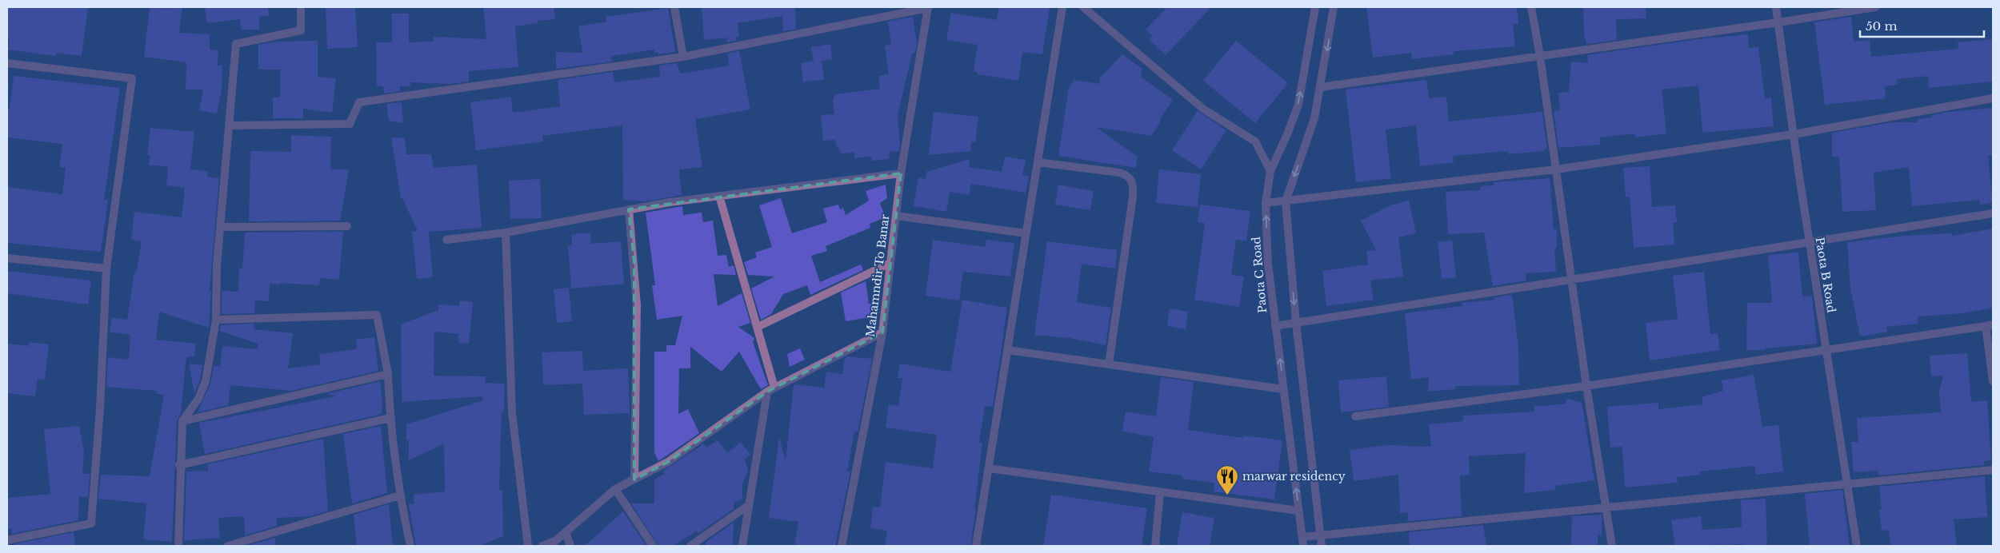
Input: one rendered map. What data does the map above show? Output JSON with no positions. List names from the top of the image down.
{
  "streets": {
    "street": ["Paota C Road", "Paota B Road", "Mahamndir To Banar"]
  },
  "places": {
    "restaurant": ["marwar residency"]
  },
  "scale_bar": "50 m"
}
